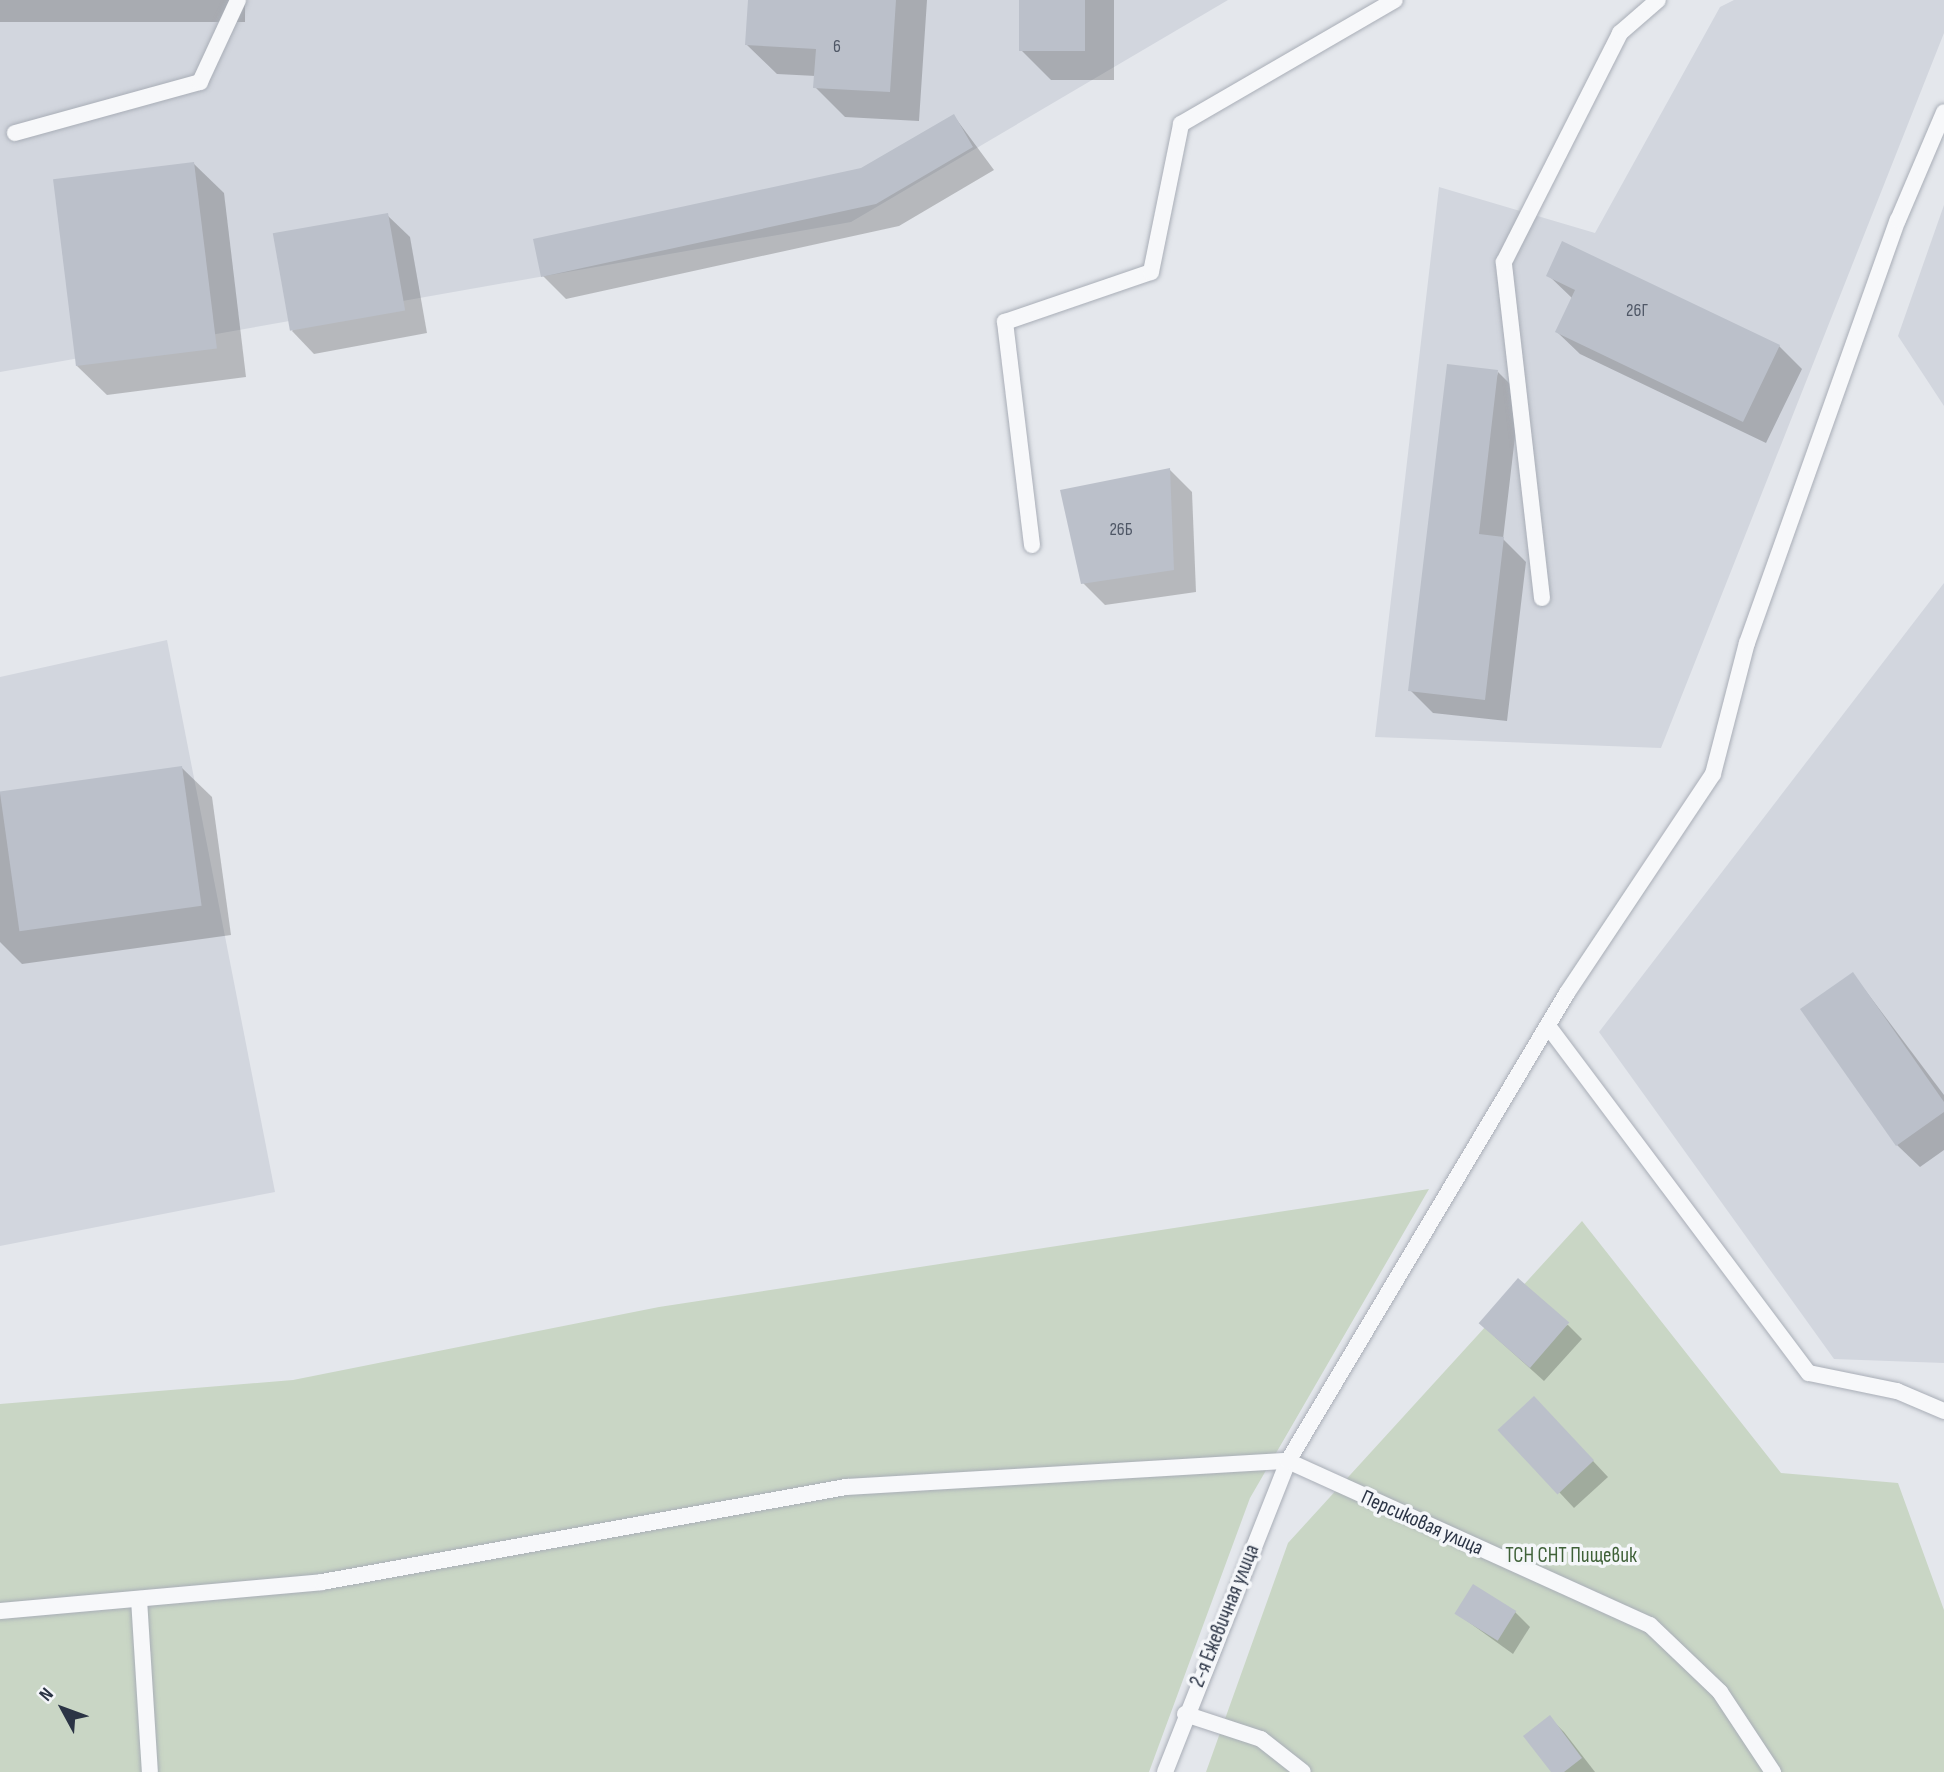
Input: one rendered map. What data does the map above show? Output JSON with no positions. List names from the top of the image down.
{
  "streets": {
    "lane": ["Персиковая улица", "2-я Ежевичная улица"]
  },
  "crossings": [
    ["Персиковая улица", "2-я Ежевичная улица"]
  ],
  "parks": ["ТСН СНТ Пищевик"],
  "house_numbers": ["6", "26Г", "26Б"],
  "north": "top left"
}
